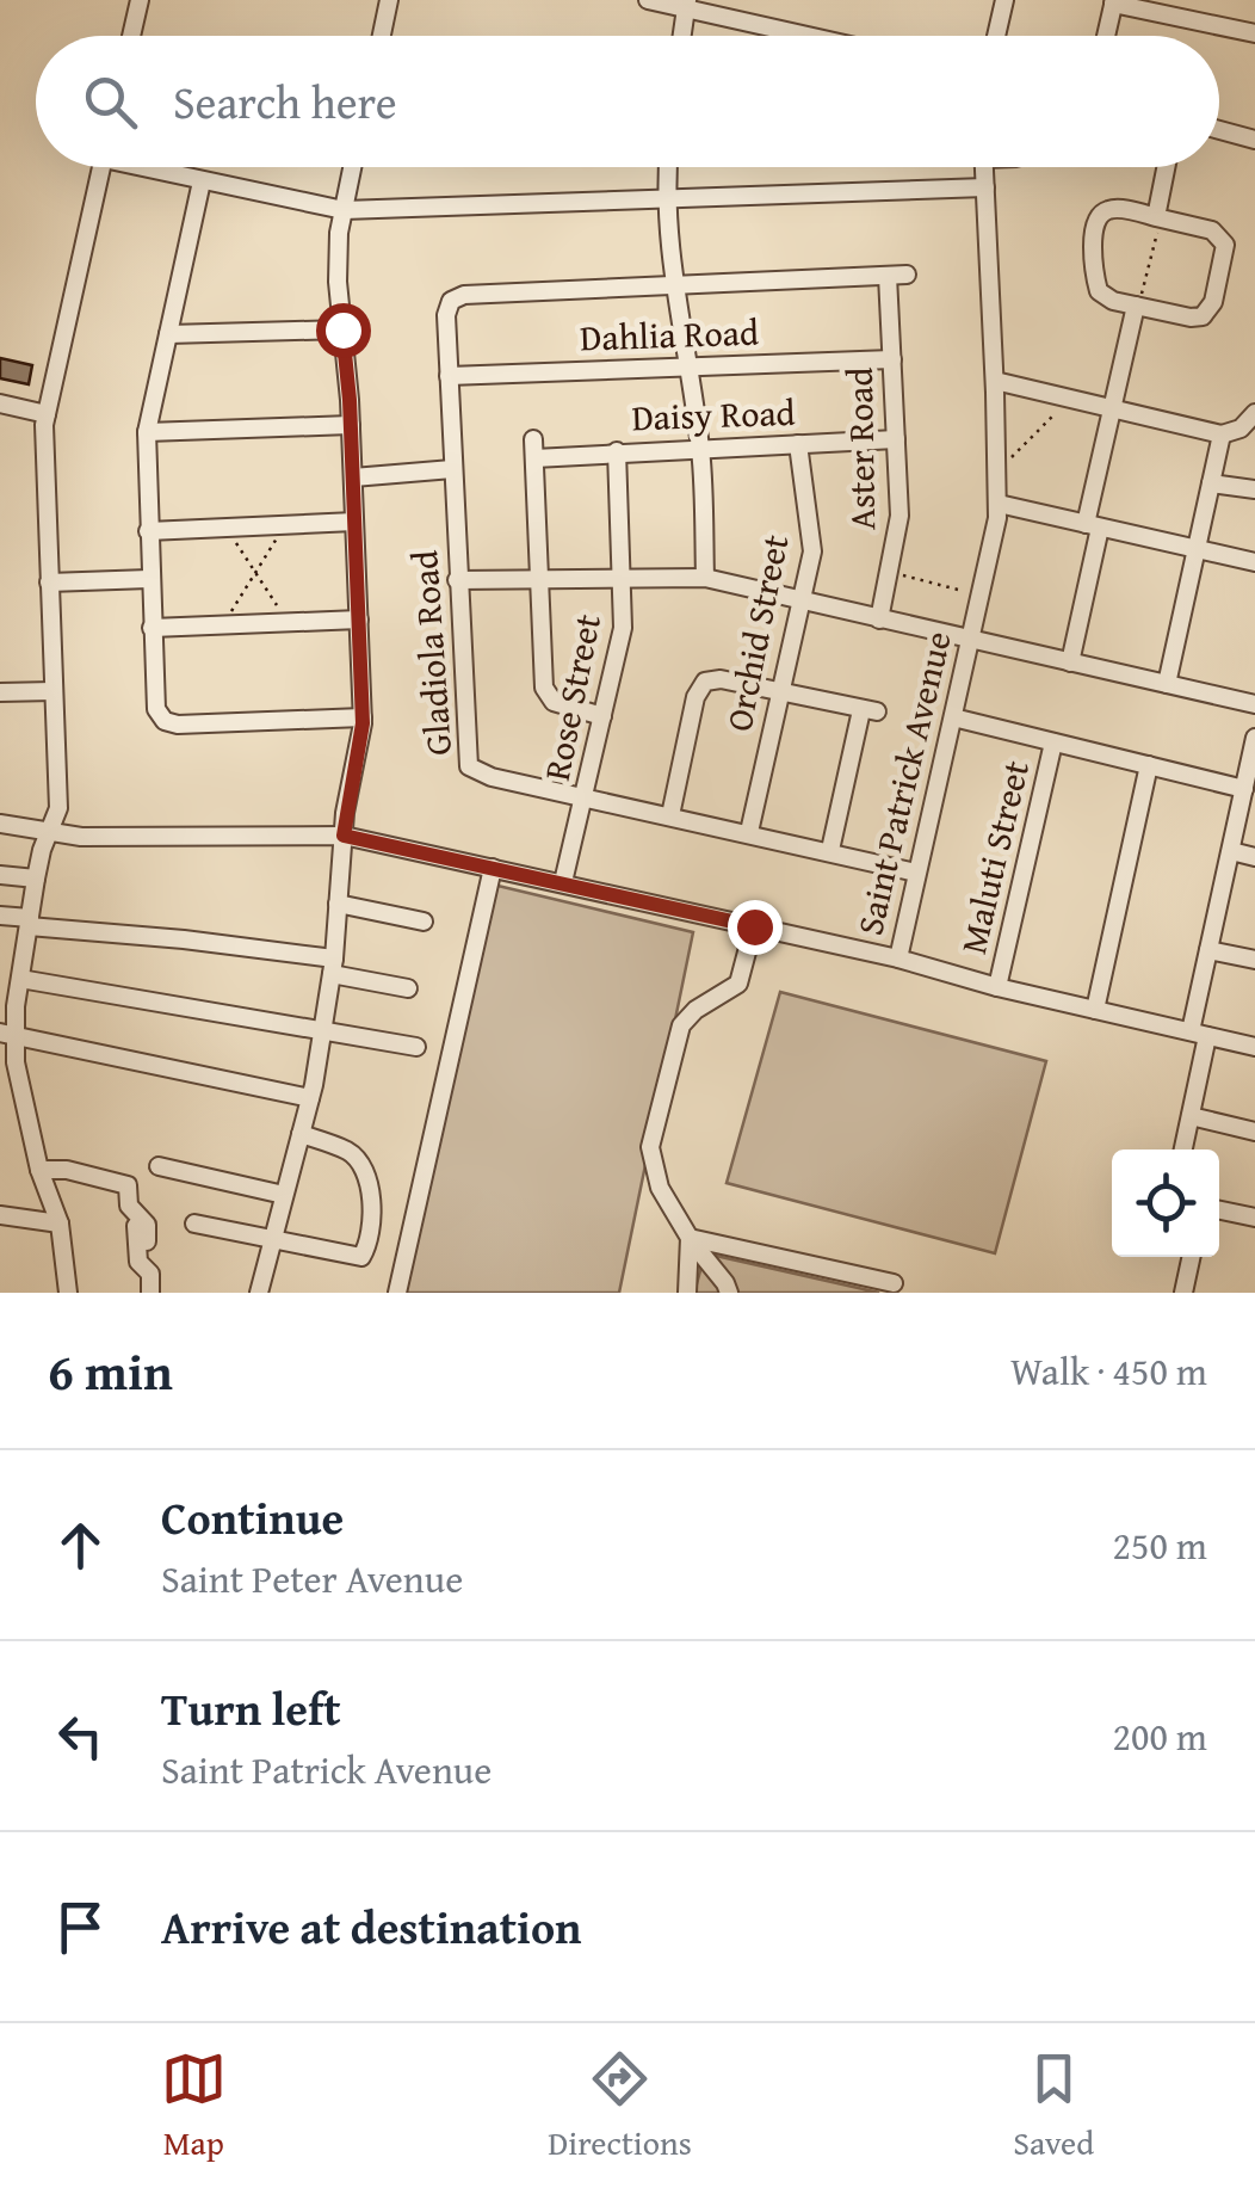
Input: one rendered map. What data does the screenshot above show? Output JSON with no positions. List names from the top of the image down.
{
  "streets": {
    "street": [
      "Dahlia Road",
      "Daisy Road",
      "Aster Road",
      "Orchid Street",
      "Gladiola Road",
      "Rose Street",
      "Saint Patrick Avenue",
      "Maluti Street"
    ]
  },
  "crossings": [
    ["Dahlia Road", "Aster Road"],
    ["Dahlia Road", "Gladiola Road"],
    ["Daisy Road", "Aster Road"],
    ["Daisy Road", "Orchid Street"],
    ["Daisy Road", "Rose Street"],
    ["Aster Road", "Gladiola Road"],
    ["Orchid Street", "Gladiola Road"],
    ["Gladiola Road", "Rose Street"],
    ["Gladiola Road", "Saint Patrick Avenue"],
    ["Rose Street", "Saint Patrick Avenue"]
  ],
  "page": {
    "search": "Search here",
    "heading": ["6 min", "Walk · 450 m"],
    "list": [
      ["Continue", "Saint Peter Avenue", "250 m"],
      ["Turn left", "Saint Patrick Avenue", "200 m"],
      "Arrive at destination"
    ],
    "nav": ["Map", "Directions", "Saved"]
  }
}
